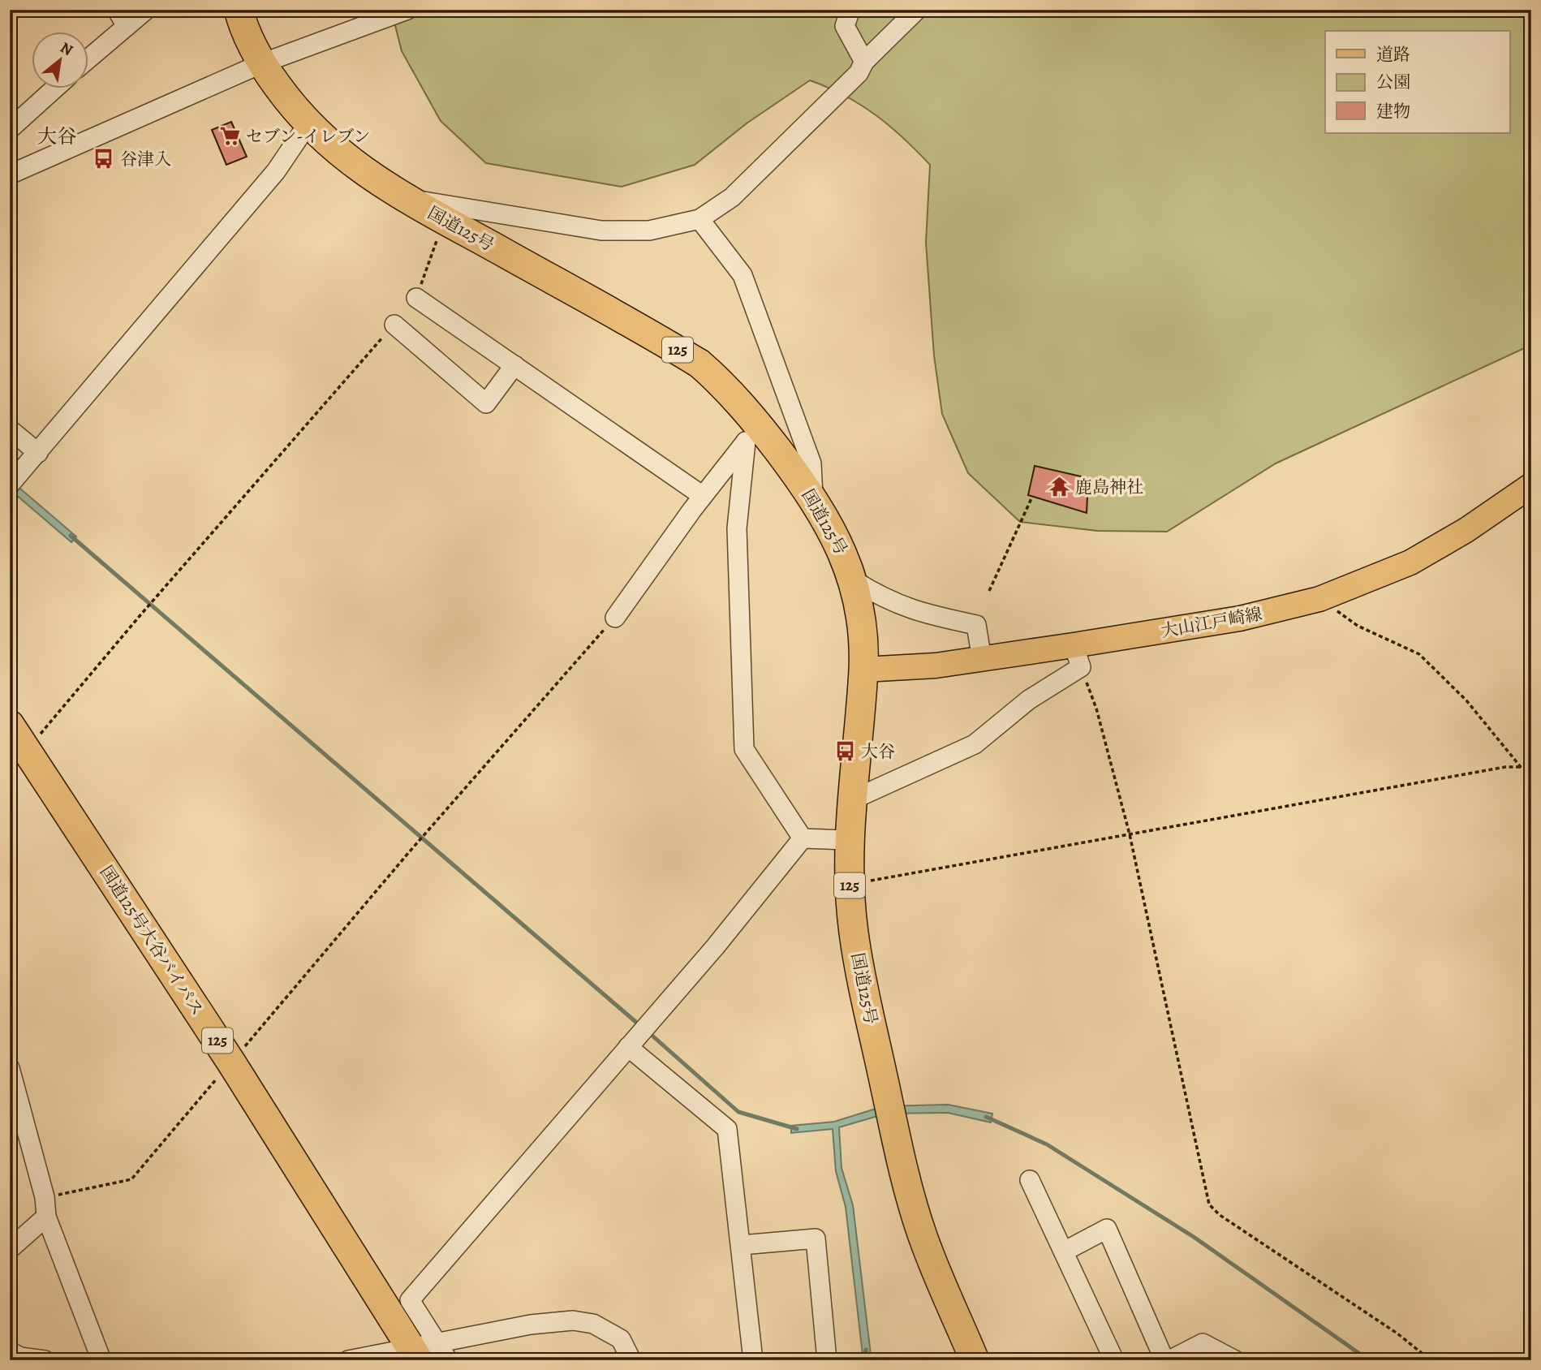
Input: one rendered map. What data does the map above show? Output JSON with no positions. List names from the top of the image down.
{
  "streets": {
    "highway": ["国道125号", "125", "国道125号大谷バイパス"],
    "main road": ["大山江戸崎線"]
  },
  "crossings": [
    ["国道125号", "大山江戸崎線"]
  ],
  "districts": ["大谷"],
  "places": {
    "supermarket": ["セブン-イレブン"],
    "bus stop": ["谷津入", "大谷"],
    "temple": ["鹿島神社"]
  },
  "legend": ["道路", "公園", "建物"],
  "north": "top right"
}
